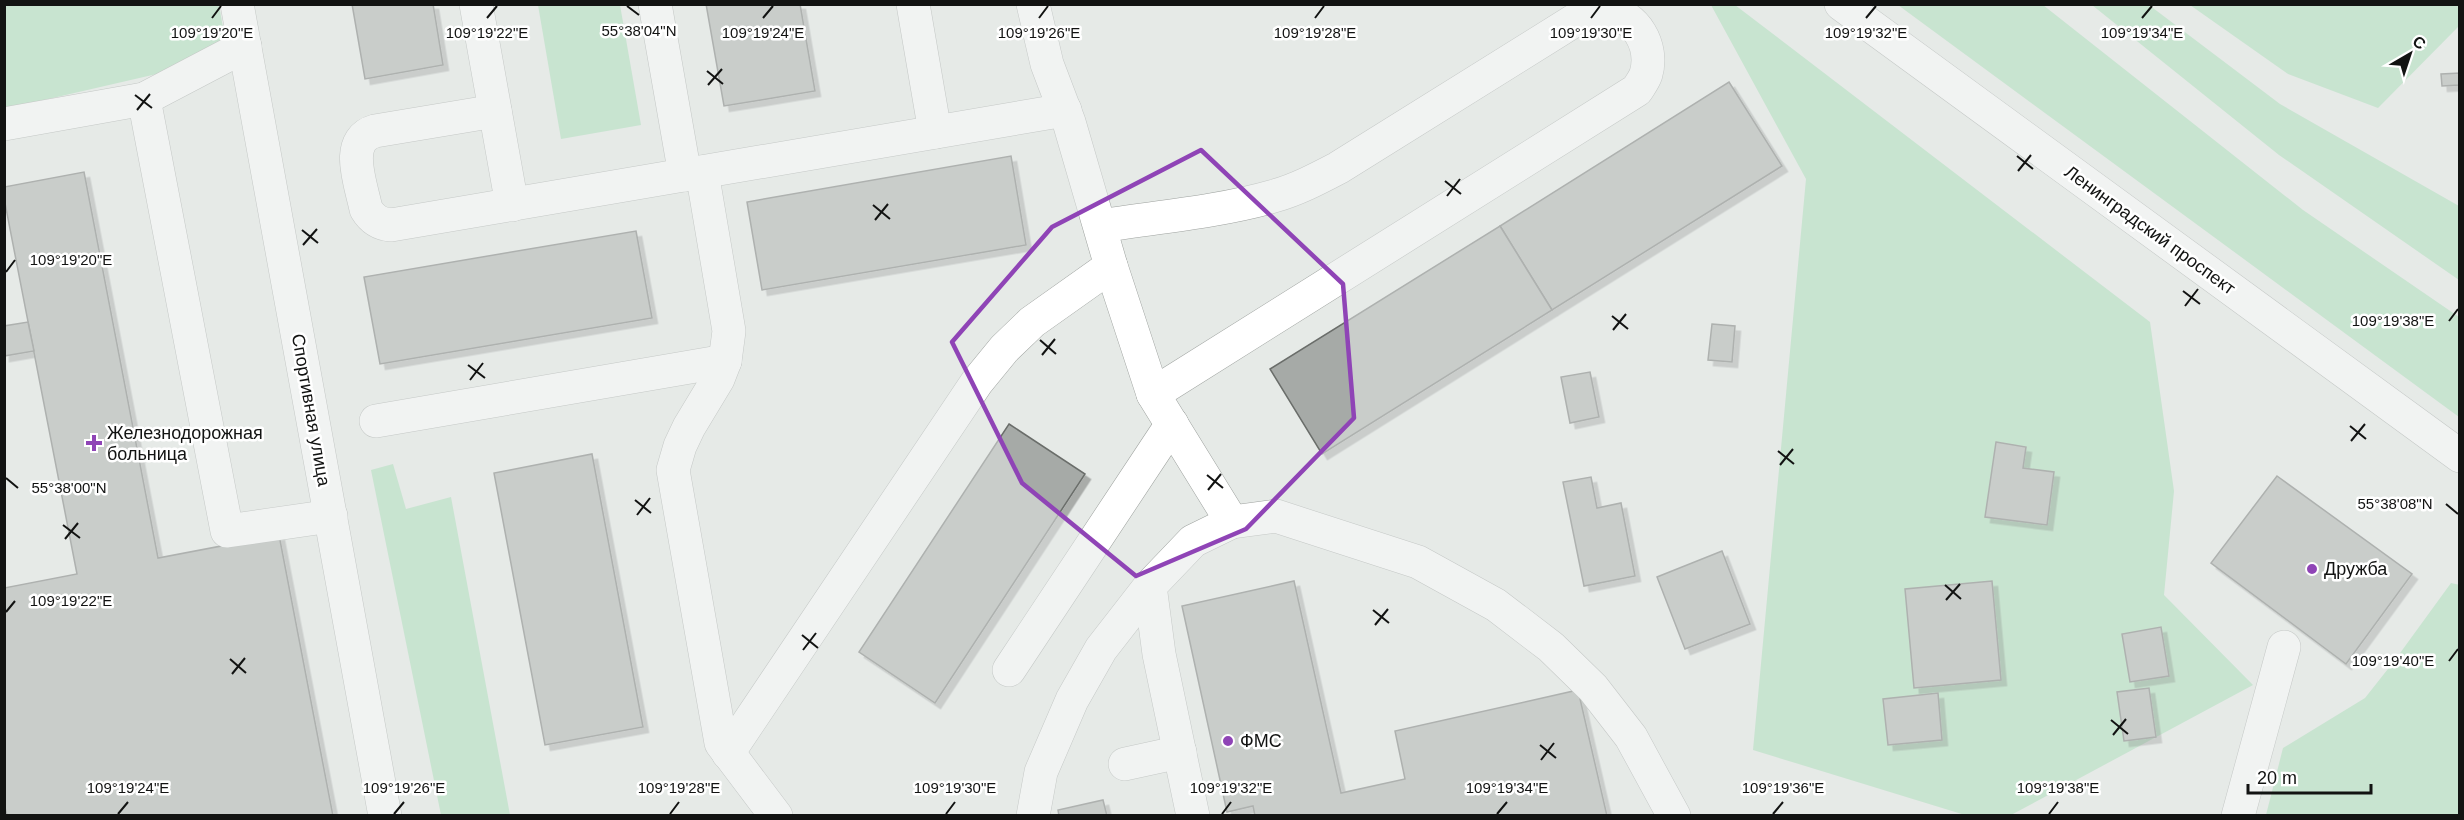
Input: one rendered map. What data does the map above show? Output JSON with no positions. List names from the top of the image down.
{
  "streets": {
    "street": ["Ленинградский проспект", "Спортивная улица"]
  },
  "places": {
    "health": ["Железнодорожная больница"],
    "other": ["Дружба", "ФМС"]
  },
  "scale_bar": "20 m",
  "north": "top right",
  "coordinates": [
    "55°38'04\"N",
    "109°19'20\"E",
    "109°19'22\"E",
    "109°19'26\"E",
    "109°19'32\"E",
    "109°19'34\"E",
    "109°19'24\"E",
    "109°19'28\"E",
    "109°19'30\"E",
    "109°19'38\"E",
    "55°38'00\"N",
    "55°38'08\"N",
    "109°19'40\"E",
    "109°19'36\"E"
  ]
}
